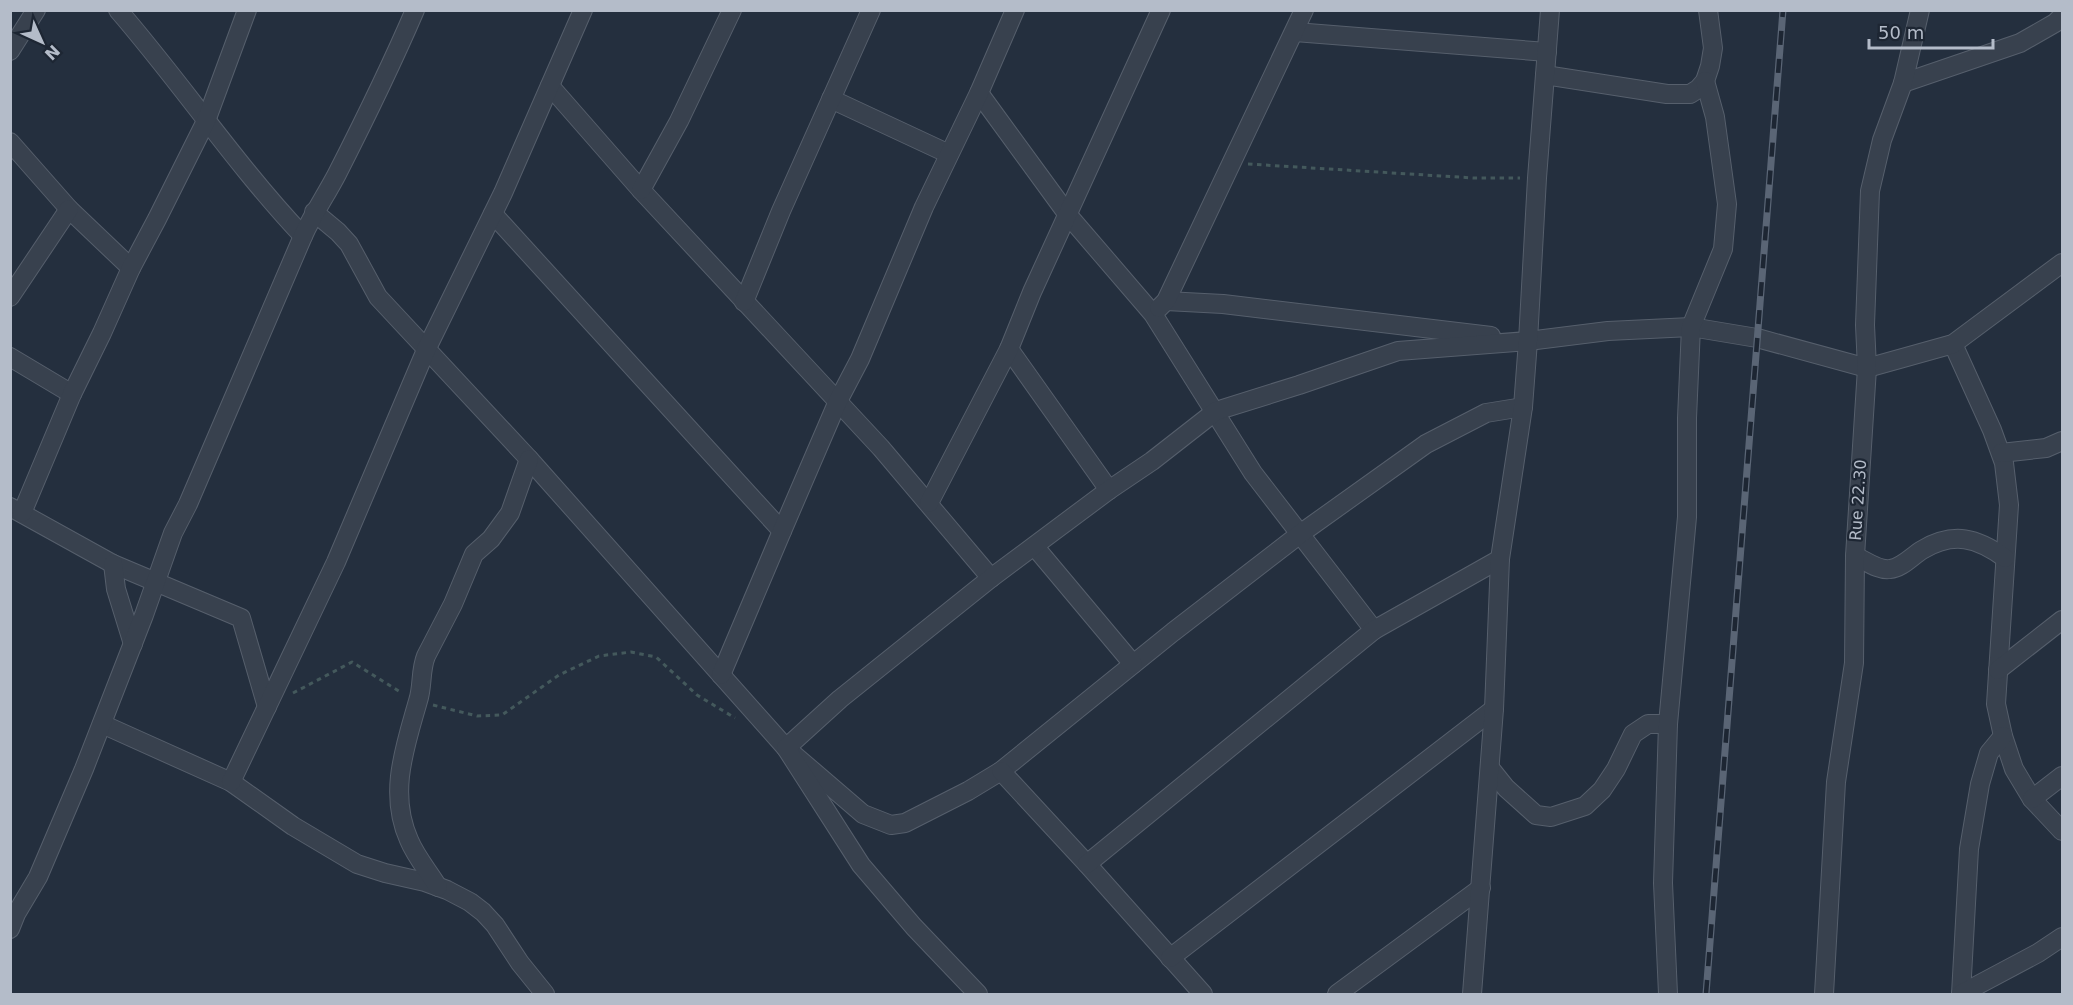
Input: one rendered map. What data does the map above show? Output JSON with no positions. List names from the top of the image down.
{
  "streets": {
    "street": ["Rue 22.30"]
  },
  "scale_bar": "50 m",
  "north": "bottom right"
}
